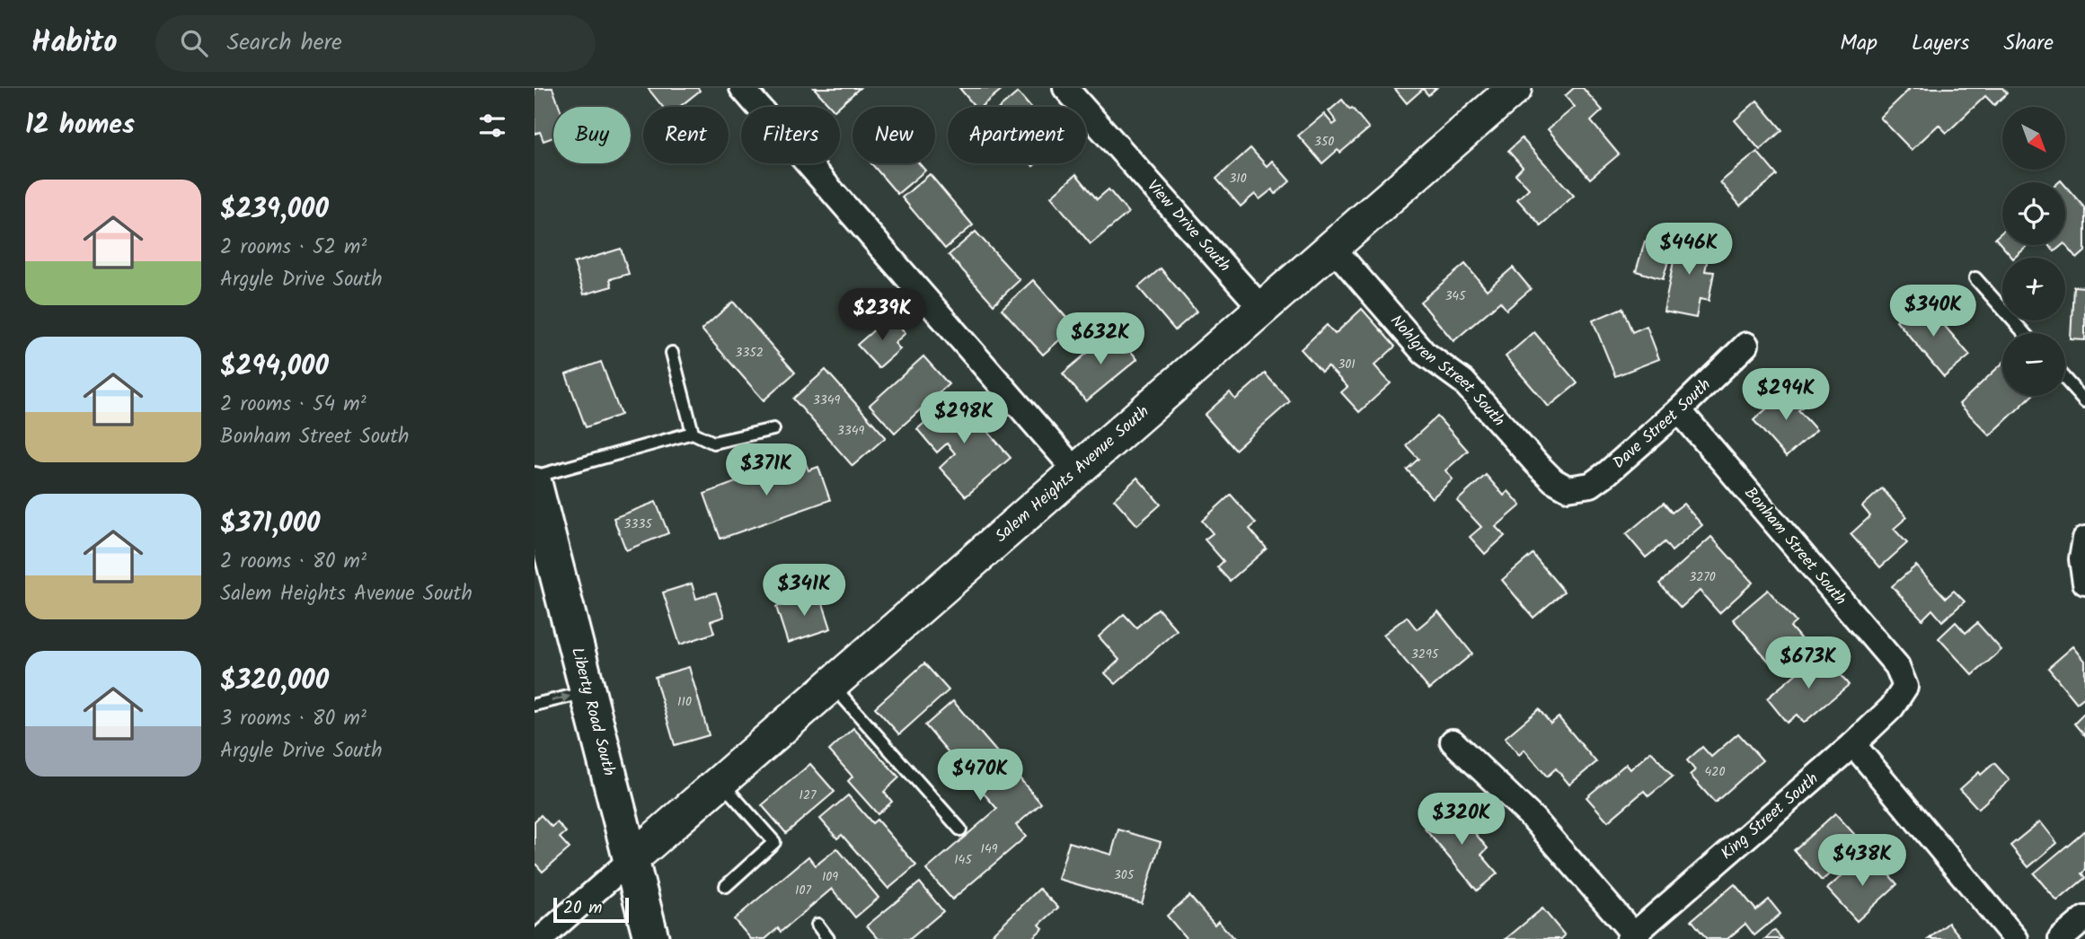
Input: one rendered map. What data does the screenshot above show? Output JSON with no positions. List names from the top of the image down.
{
  "streets": {
    "main road": ["Liberty Road South"],
    "street": [
      "View Drive South",
      "Nohlgren Street South",
      "Dave Street South",
      "Salem Heights Avenue South",
      "Bonham Street South",
      "King Street South"
    ]
  },
  "crossings": [
    ["View Drive South", "Salem Heights Avenue South"],
    ["Nohlgren Street South", "Dave Street South"],
    ["Nohlgren Street South", "Salem Heights Avenue South"],
    ["Dave Street South", "Bonham Street South"],
    ["Salem Heights Avenue South", "Liberty Road South"],
    ["Bonham Street South", "King Street South"]
  ],
  "house_numbers": [
    "350",
    "310",
    "345",
    "3352",
    "301",
    "3349",
    "3349",
    "3335",
    "3270",
    "3295",
    "110",
    "420",
    "127",
    "149",
    "145",
    "305",
    "109",
    "107"
  ],
  "scale_bar": "20 m",
  "north": "bottom right",
  "page": {
    "header": "Habito",
    "search": "Search here",
    "nav": ["Map", "Layers", "Share"],
    "heading": "12 homes",
    "map_buttons": ["+", "−"],
    "chip": [
      "Buy",
      "Rent",
      "Filters",
      "New",
      "Apartment"
    ],
    "list": [
      {
        "name": "$239,000",
        "note": "2 rooms · 52 m² · Argyle Drive South"
      },
      {
        "name": "$294,000",
        "note": "2 rooms · 54 m² · Bonham Street South"
      },
      {
        "name": "$371,000",
        "note": "2 rooms · 80 m² · Salem Heights Avenue South"
      },
      {
        "name": "$320,000",
        "note": "3 rooms · 80 m² · Argyle Drive South"
      }
    ],
    "price": [
      "$446K",
      "$340K",
      "$239K",
      "$632K",
      "$294K",
      "$298K",
      "$371K",
      "$341K",
      "$673K",
      "$470K",
      "$320K",
      "$438K"
    ],
    "scale": "20 m"
  }
}
